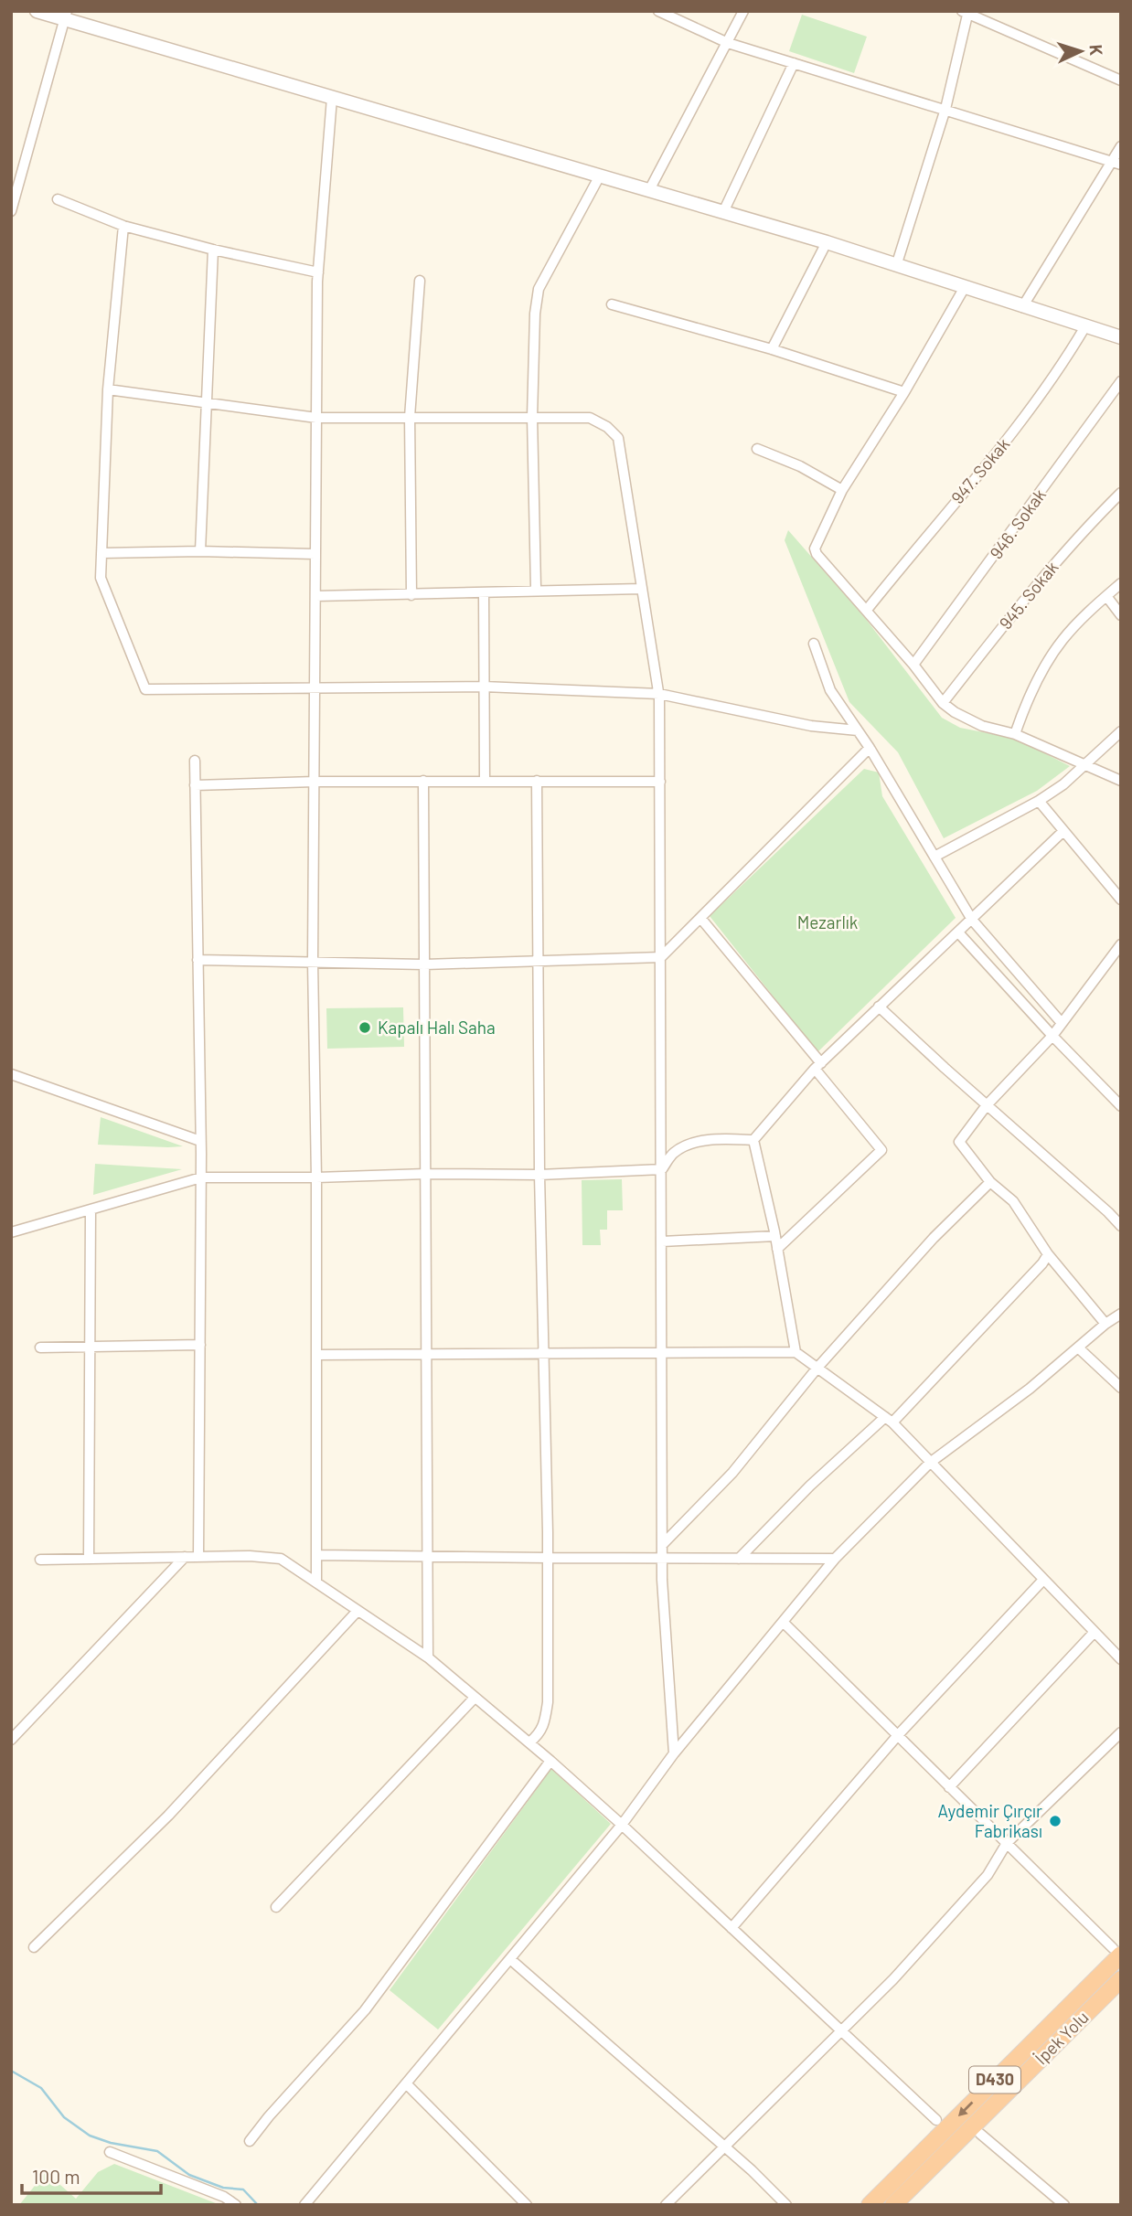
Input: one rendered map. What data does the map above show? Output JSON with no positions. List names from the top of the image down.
{
  "streets": {
    "highway": ["İpek Yolu", "D430"],
    "street": ["947. Sokak", "946. Sokak", "945. Sokak"]
  },
  "parks": ["Mezarlık"],
  "places": ["Kapalı Halı Saha", "Aydemir Çırçır Fabrikası"],
  "scale_bar": "100 m",
  "north": "right"
}
